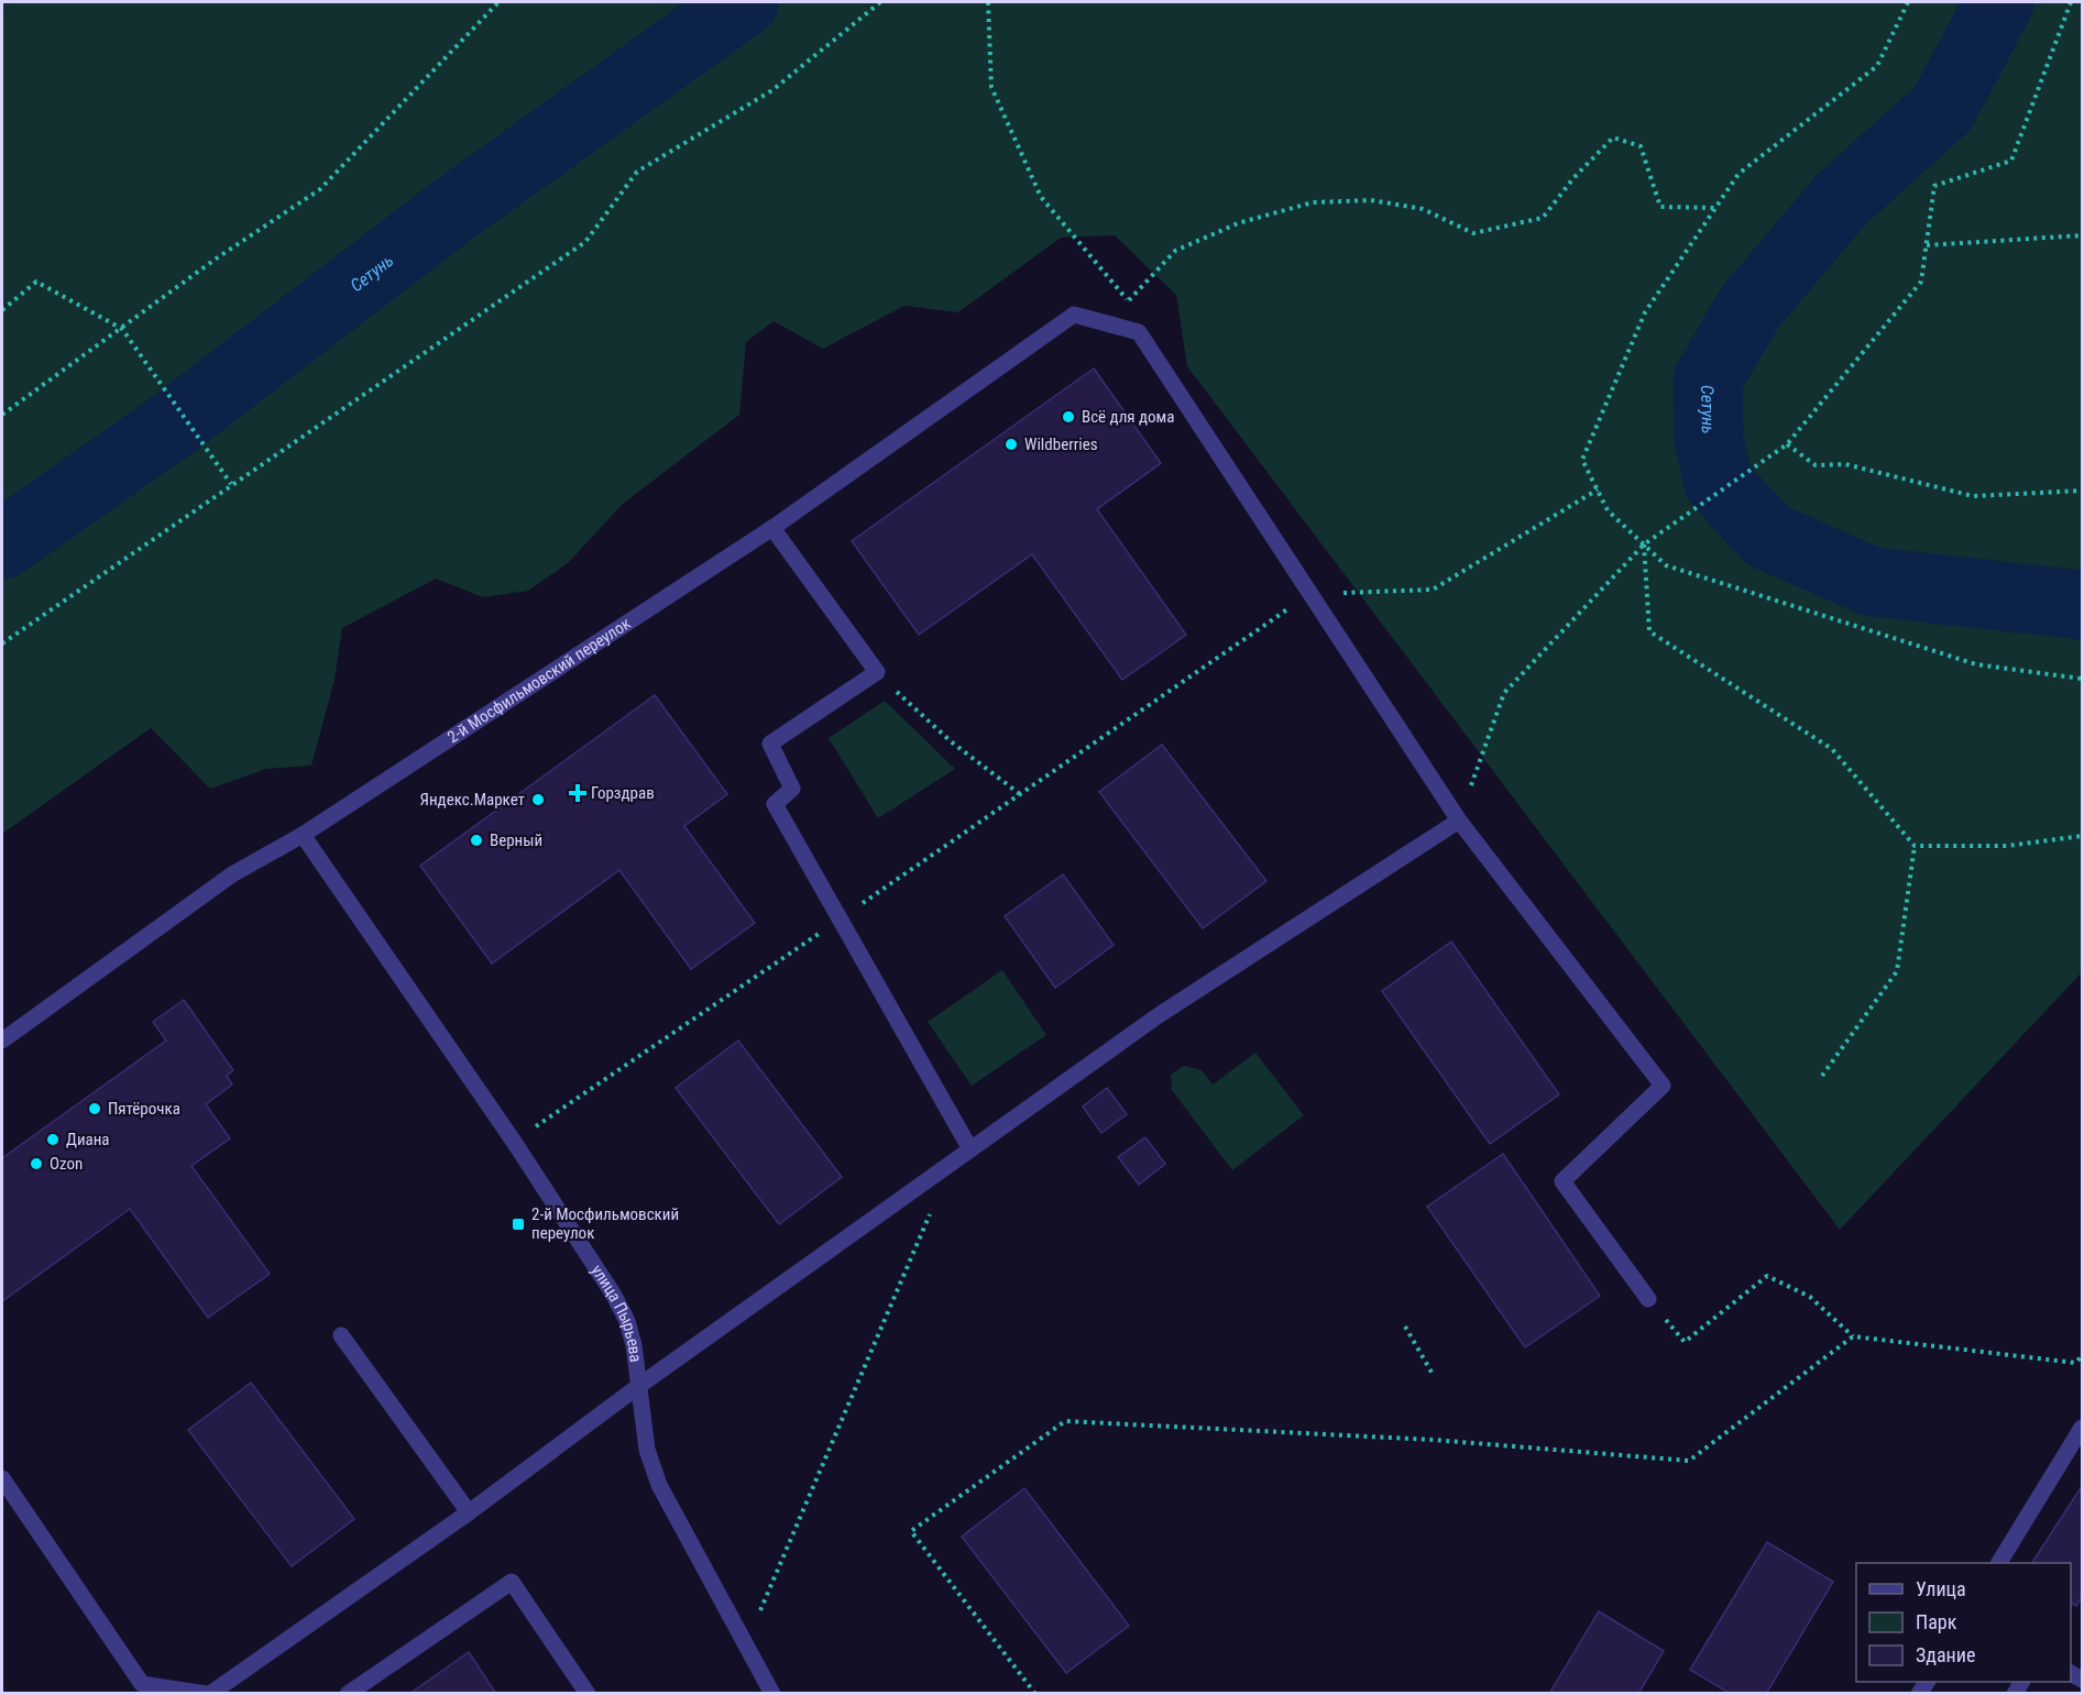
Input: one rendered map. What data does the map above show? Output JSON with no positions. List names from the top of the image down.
{
  "streets": {
    "street": ["2-й Мосфильмовский переулок", "улица Пырьева"]
  },
  "crossings": [
    ["2-й Мосфильмовский переулок", "улица Пырьева"]
  ],
  "water": ["Сетунь"],
  "places": {
    "other": [
      "Всё для дома",
      "Wildberries",
      "Яндекс.Маркет",
      "Верный",
      "Пятёрочка",
      "Диана",
      "Ozon"
    ],
    "health": ["Горздрав"],
    "transit": ["2-й Мосфильмовский переулок"]
  },
  "legend": ["Улица", "Парк", "Здание"]
}
